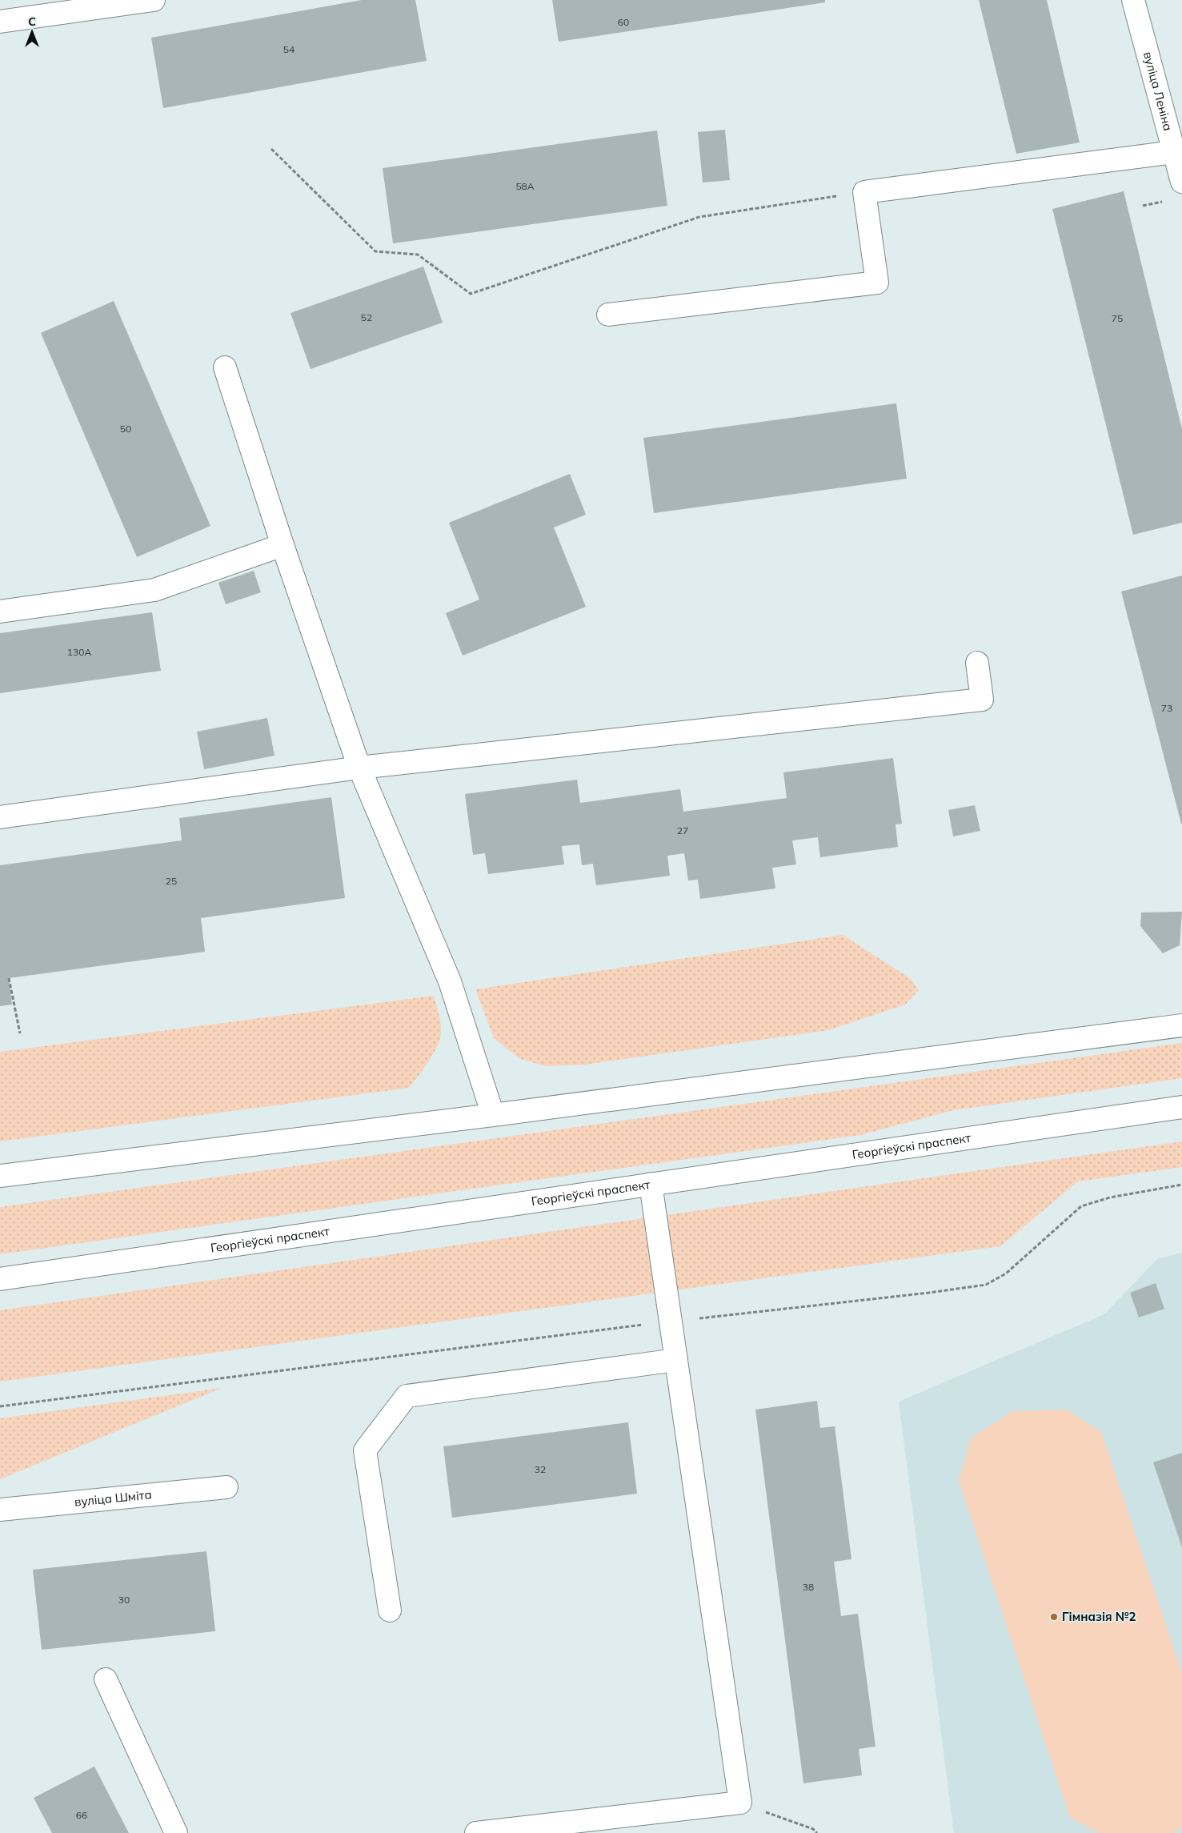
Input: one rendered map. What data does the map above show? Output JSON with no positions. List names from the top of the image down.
{
  "streets": {
    "main road": ["вуліца Леніна", "Георгіеўскі праспект", "вуліца Шміта"]
  },
  "places": ["Гімназія №2"],
  "house_numbers": [
    "60",
    "54",
    "58А",
    "52",
    "75",
    "50",
    "130А",
    "73",
    "27",
    "25",
    "32",
    "38",
    "30",
    "66"
  ],
  "north": "top"
}
